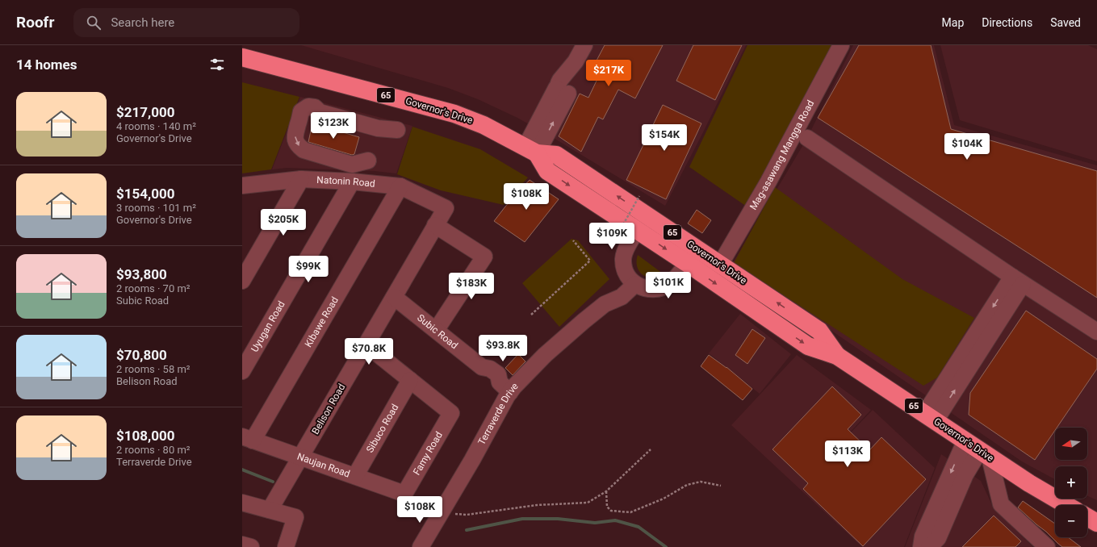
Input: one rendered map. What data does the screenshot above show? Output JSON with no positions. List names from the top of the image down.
{
  "streets": {
    "highway": ["65", "Governor's Drive"],
    "street": [
      "Mag-asawang Mangga Road",
      "Natonin Road",
      "Kibawe Road",
      "Uyugan Road",
      "Subic Road",
      "Belison Road",
      "Terraverde Drive",
      "Sibuco Road",
      "Famy Road",
      "Naujan Road"
    ]
  },
  "crossings": [
    ["Governor's Drive", "Mag-asawang Mangga Road"],
    ["Natonin Road", "Kibawe Road"],
    ["Natonin Road", "Uyugan Road"],
    ["Natonin Road", "Belison Road"],
    ["Kibawe Road", "Naujan Road"],
    ["Subic Road", "Belison Road"],
    ["Subic Road", "Terraverde Drive"],
    ["Belison Road", "Naujan Road"],
    ["Sibuco Road", "Famy Road"],
    ["Sibuco Road", "Naujan Road"],
    ["Famy Road", "Naujan Road"]
  ],
  "north": "left",
  "page": {
    "header": "Roofr",
    "search": "Search here",
    "nav": ["Map", "Directions", "Saved"],
    "heading": "14 homes",
    "price": [
      "$217K",
      "$123K",
      "$154K",
      "$104K",
      "$108K",
      "$205K",
      "$109K",
      "$99K",
      "$101K",
      "$183K",
      "$93.8K",
      "$70.8K",
      "$113K",
      "$108K"
    ],
    "list": [
      {
        "name": "$217,000",
        "note": "4 rooms · 140 m² · Governor's Drive"
      },
      {
        "name": "$154,000",
        "note": "3 rooms · 101 m² · Governor's Drive"
      },
      {
        "name": "$93,800",
        "note": "2 rooms · 70 m² · Subic Road"
      },
      {
        "name": "$70,800",
        "note": "2 rooms · 58 m² · Belison Road"
      },
      {
        "name": "$108,000",
        "note": "2 rooms · 80 m² · Terraverde Drive"
      }
    ],
    "map_buttons": ["+", "−"]
  }
}
